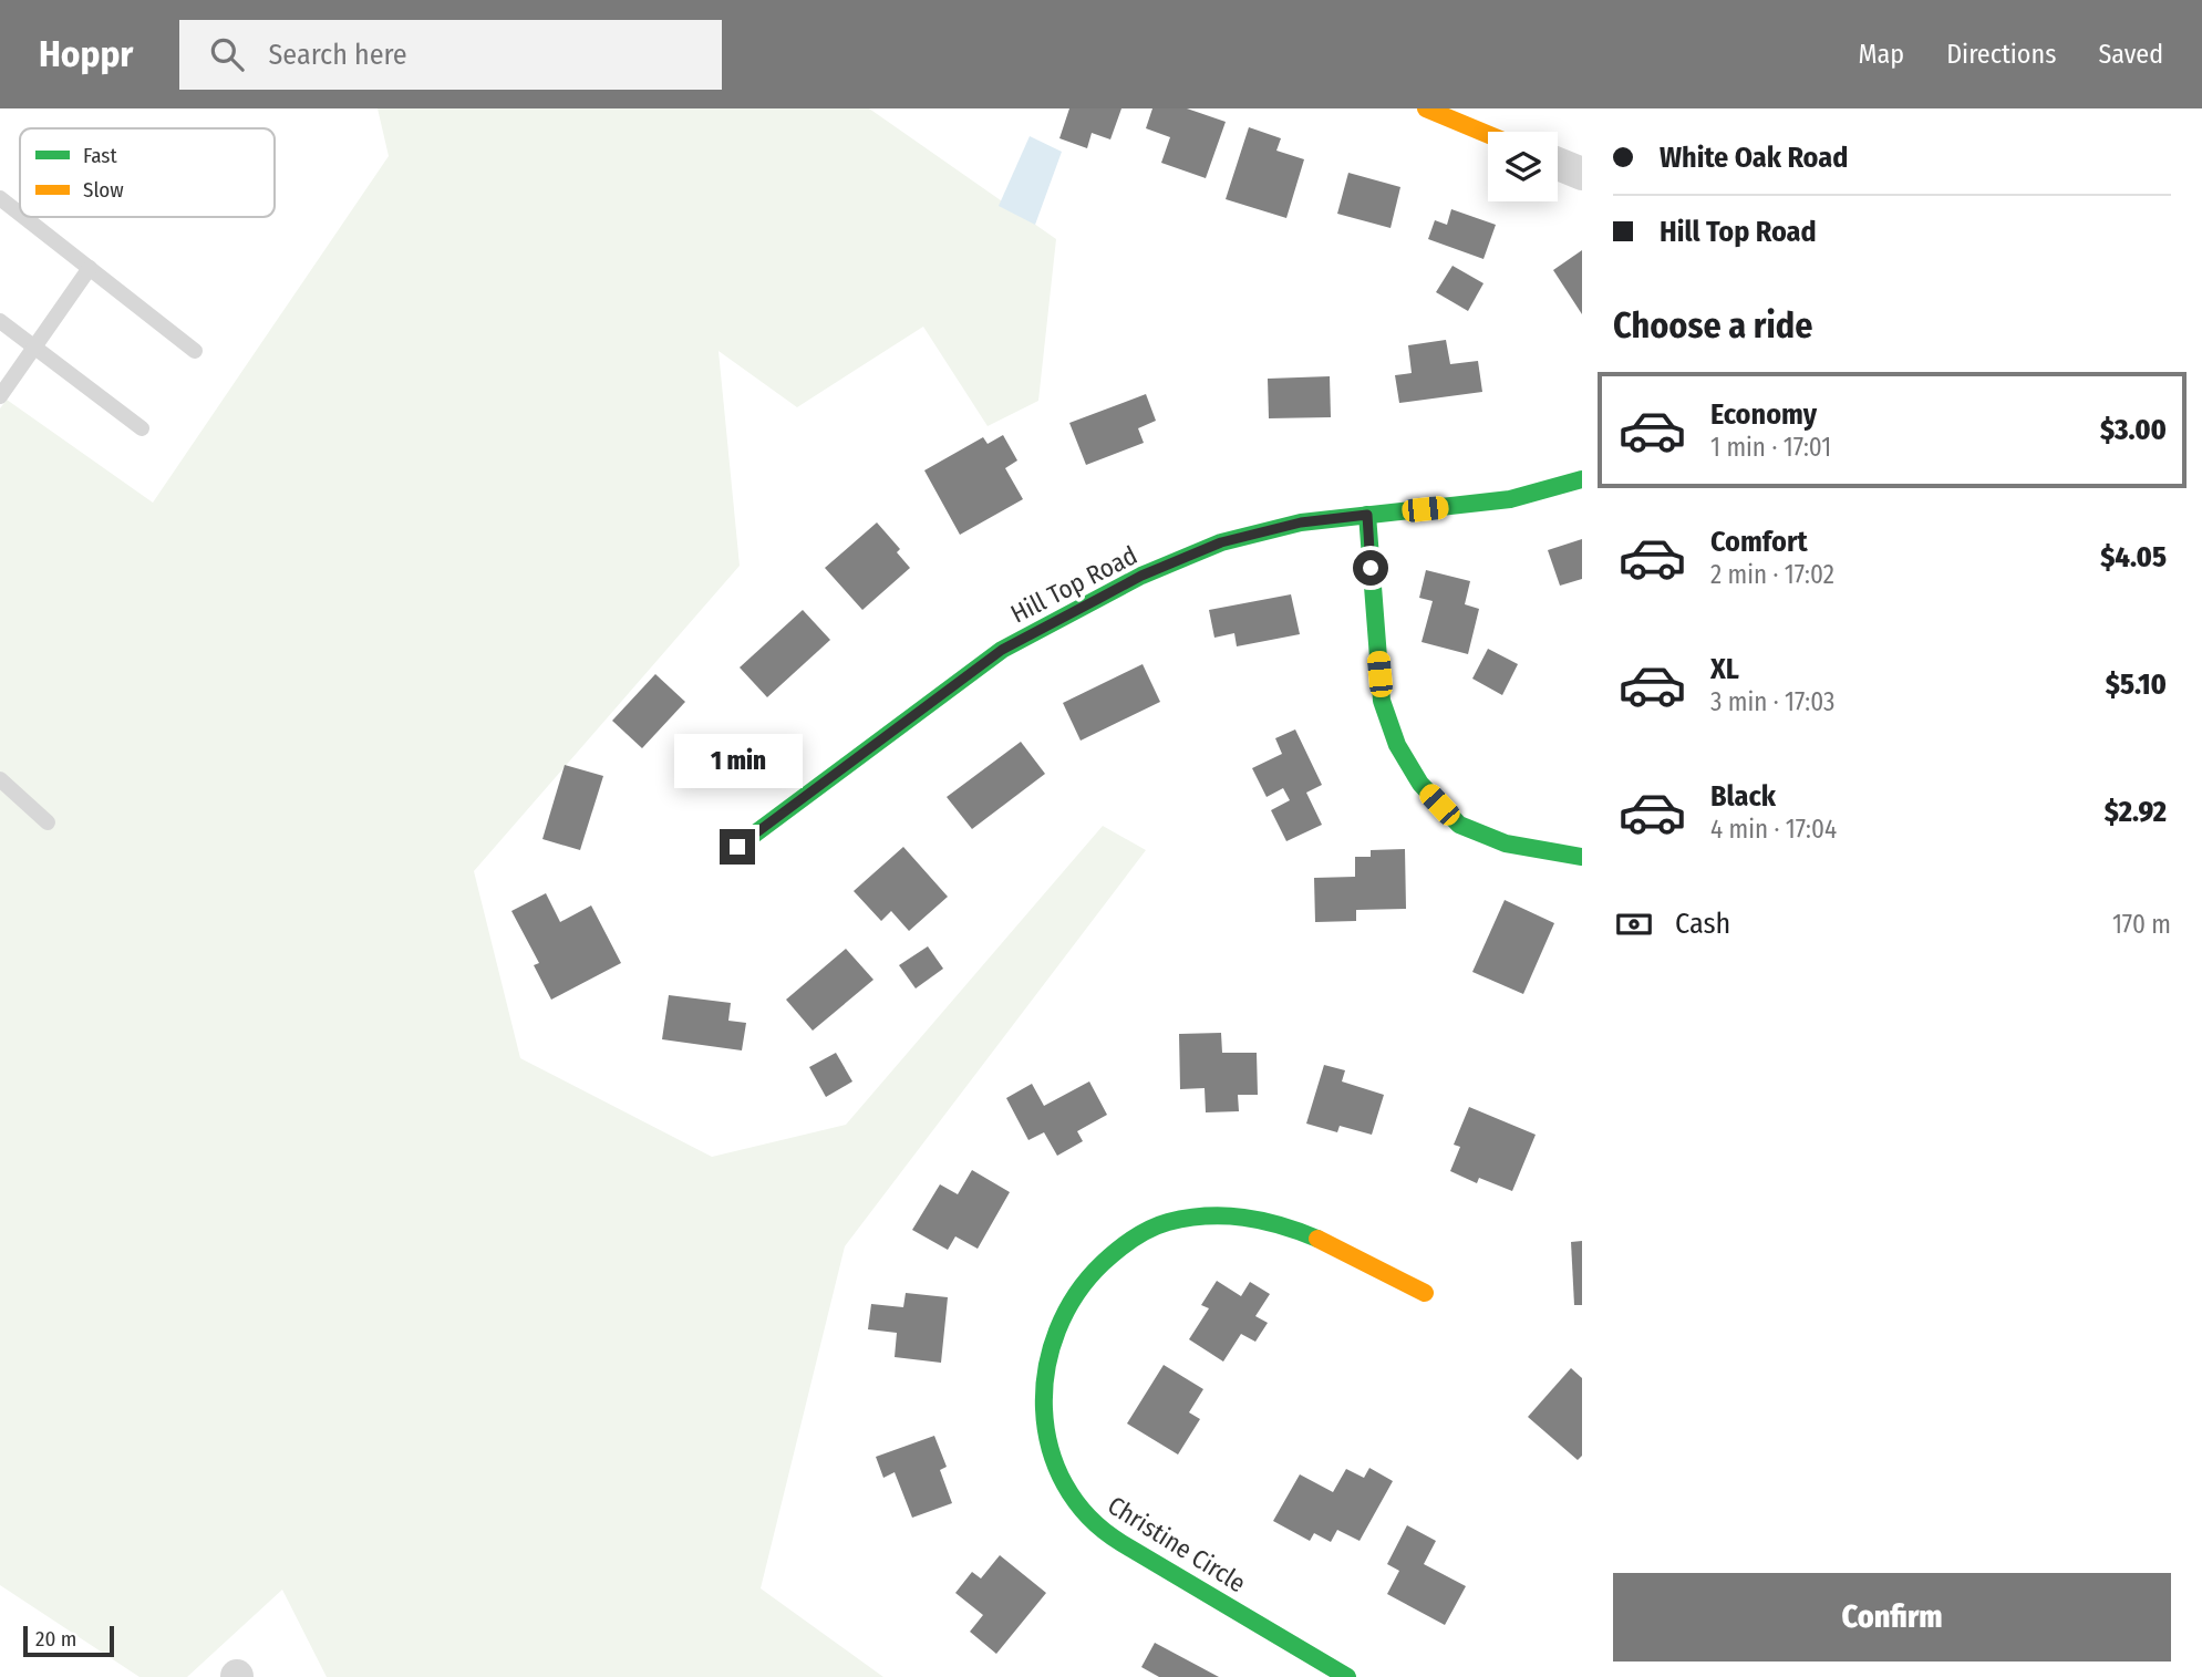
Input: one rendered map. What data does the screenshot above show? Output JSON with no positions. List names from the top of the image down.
{
  "streets": {
    "street": ["Hill Top Road", "Christine Circle"]
  },
  "legend": ["Fast", "Slow"],
  "scale_bar": "20 m",
  "page": {
    "header": "Hoppr",
    "search": "Search here",
    "nav": ["Map", "Directions", "Saved"],
    "banner": ["White Oak Road", "Hill Top Road"],
    "heading": "Choose a ride",
    "list": [
      {
        "name": "Economy",
        "note": "1 min · 17:01",
        "value": "$3.00"
      },
      {
        "name": "Comfort",
        "note": "2 min · 17:02",
        "value": "$4.05"
      },
      {
        "name": "XL",
        "note": "3 min · 17:03",
        "value": "$5.10"
      },
      {
        "name": "Black",
        "note": "4 min · 17:04",
        "value": "$2.92"
      }
    ],
    "bubble": "1 min",
    "pay": ["Cash", "170 m"],
    "buttons": "Confirm",
    "scale": "20 m"
  }
}
